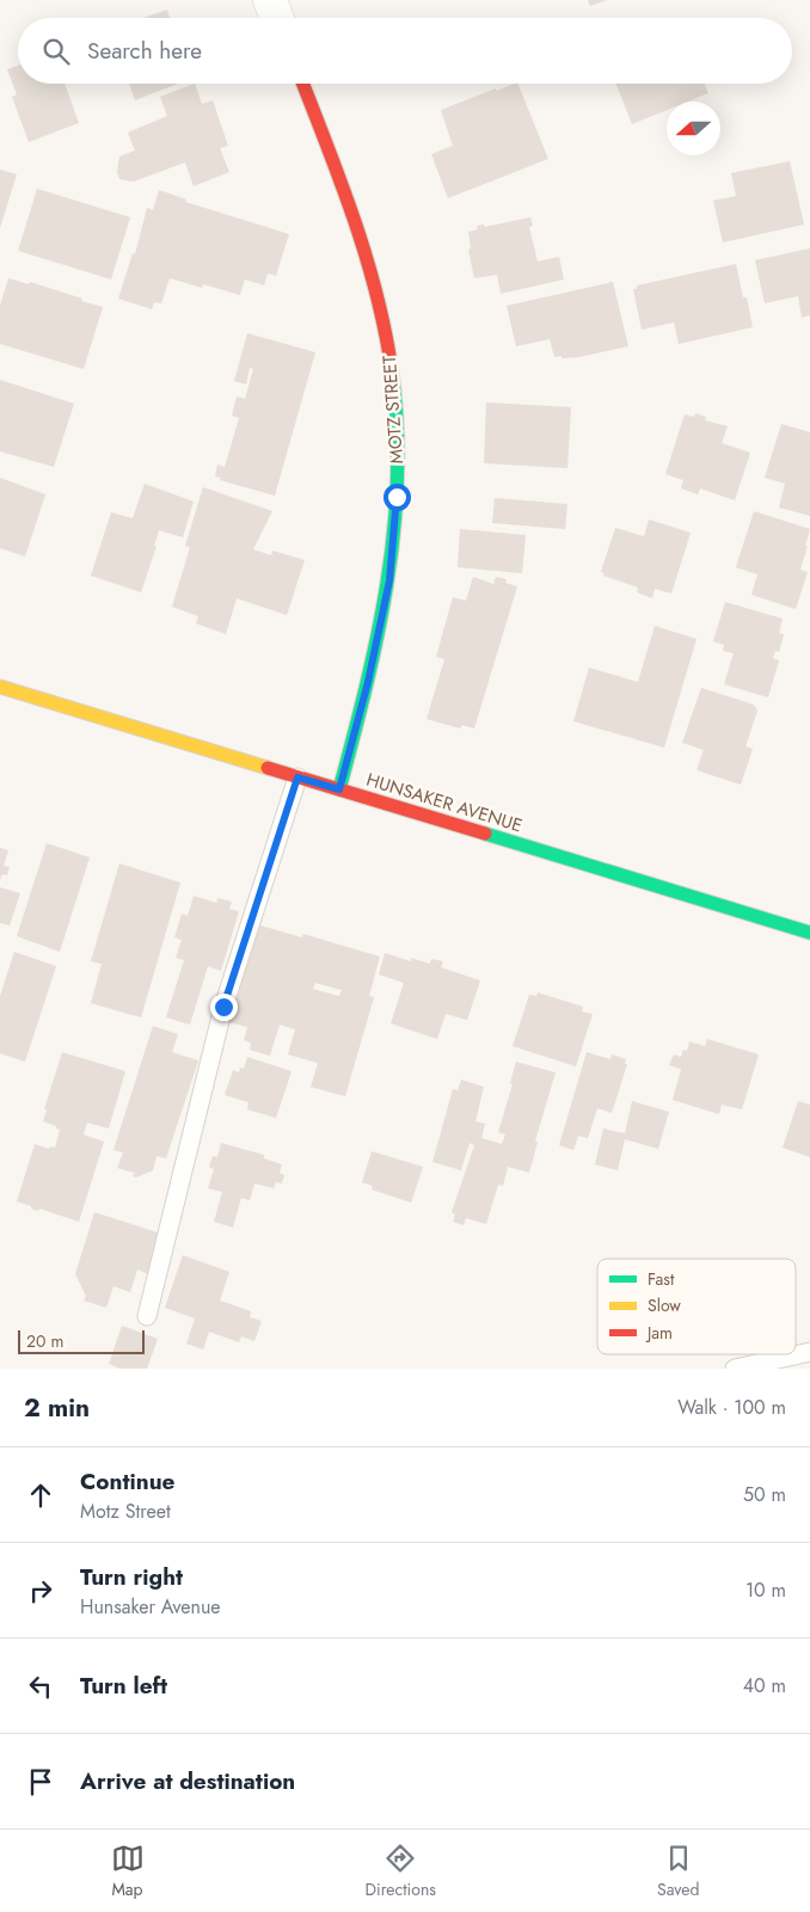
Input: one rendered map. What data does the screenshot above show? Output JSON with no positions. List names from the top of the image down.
{
  "streets": {
    "street": ["MOTZ STREET", "HUNSAKER AVENUE"]
  },
  "crossings": [
    ["MOTZ STREET", "HUNSAKER AVENUE"]
  ],
  "legend": ["Fast", "Slow", "Jam"],
  "scale_bar": "20 m",
  "north": "left",
  "page": {
    "search": "Search here",
    "scale": "20 m",
    "heading": ["2 min", "Walk · 100 m"],
    "list": [
      ["Continue", "Motz Street", "50 m"],
      ["Turn right", "Hunsaker Avenue", "10 m"],
      ["Turn left", "40 m"],
      "Arrive at destination"
    ],
    "nav": ["Map", "Directions", "Saved"]
  }
}
